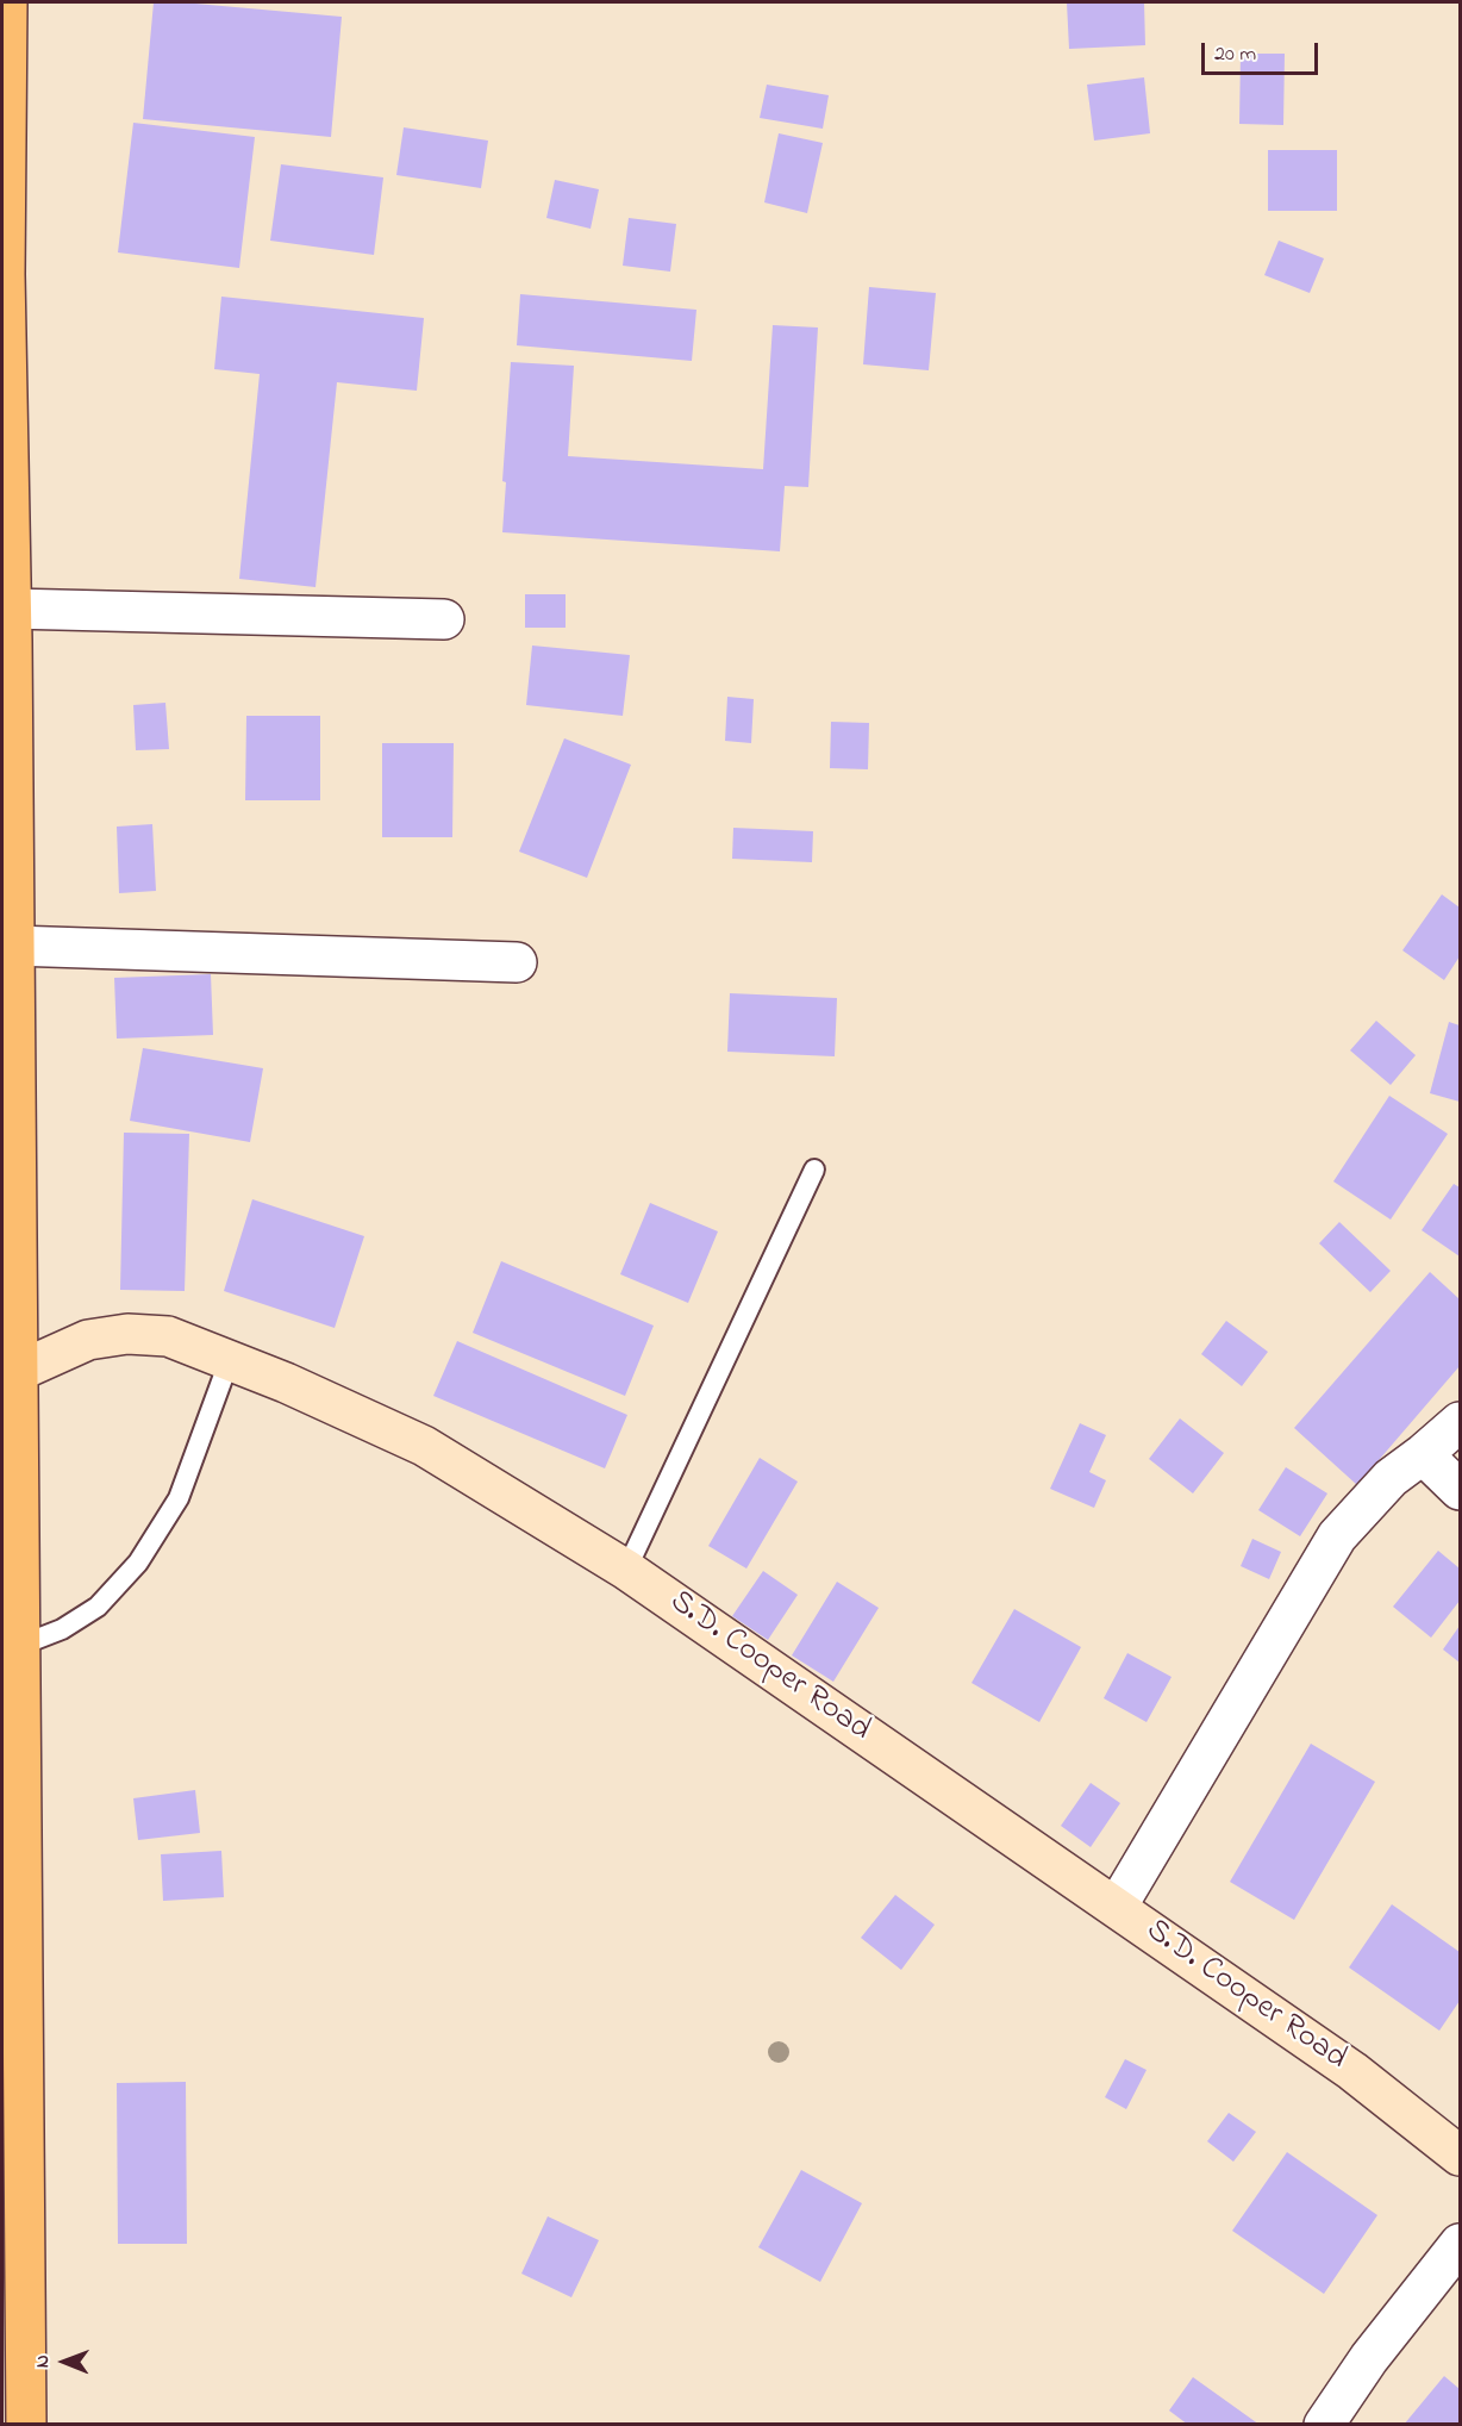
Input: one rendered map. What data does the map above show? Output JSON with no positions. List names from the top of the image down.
{
  "streets": {
    "street": ["S.D. Cooper Road"]
  },
  "scale_bar": "20 m",
  "north": "left"
}
